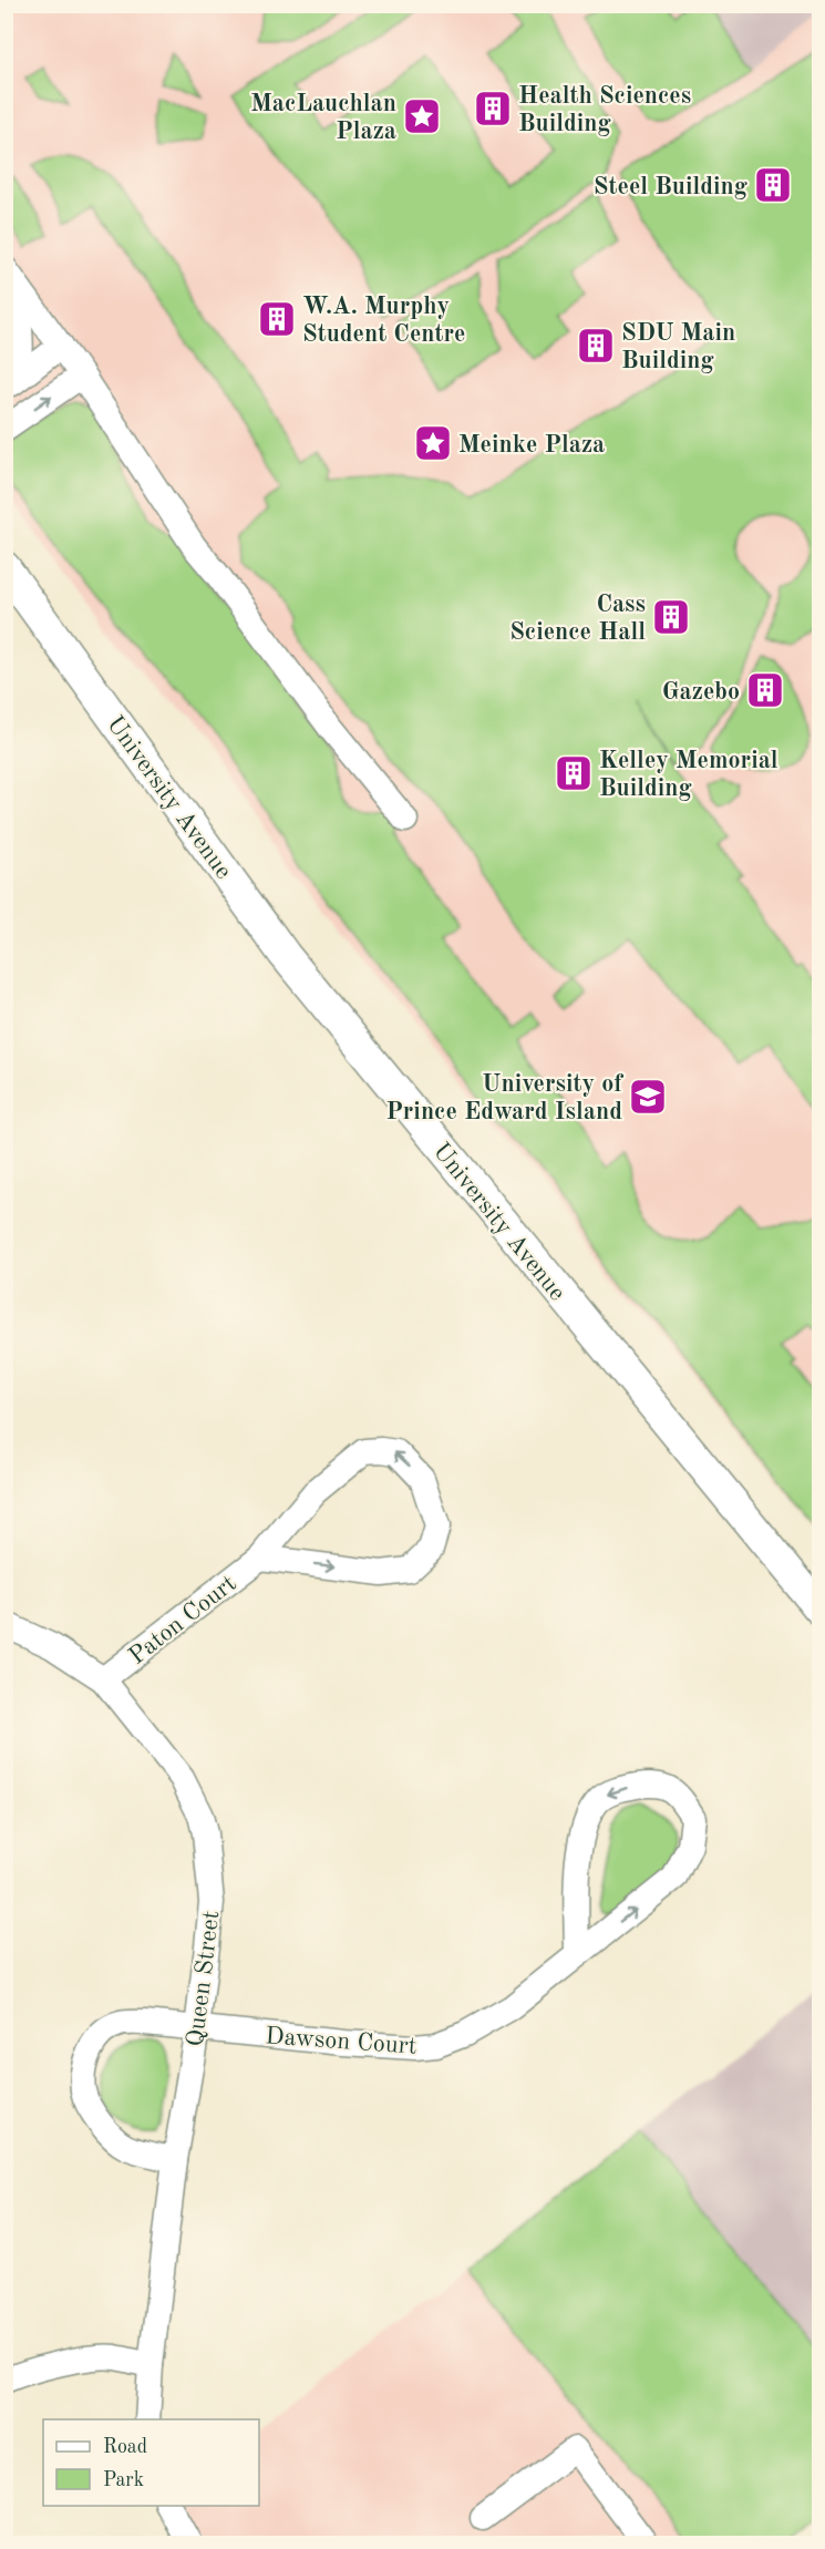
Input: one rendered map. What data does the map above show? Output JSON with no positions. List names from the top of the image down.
{
  "streets": {
    "main road": ["University Avenue"],
    "street": ["Paton Court", "Queen Street", "Dawson Court"]
  },
  "crossings": [
    ["Paton Court", "Queen Street"],
    ["Queen Street", "Dawson Court"]
  ],
  "places": {
    "building": [
      "Health Sciences Building",
      "Steel Building",
      "W.A. Murphy Student Centre",
      "SDU Main Building",
      "Cass Science Hall",
      "Gazebo",
      "Kelley Memorial Building"
    ],
    "place": ["MacLauchlan Plaza", "Meinke Plaza"],
    "school or university": ["University of Prince Edward Island"]
  },
  "legend": ["Road", "Park"]
}
